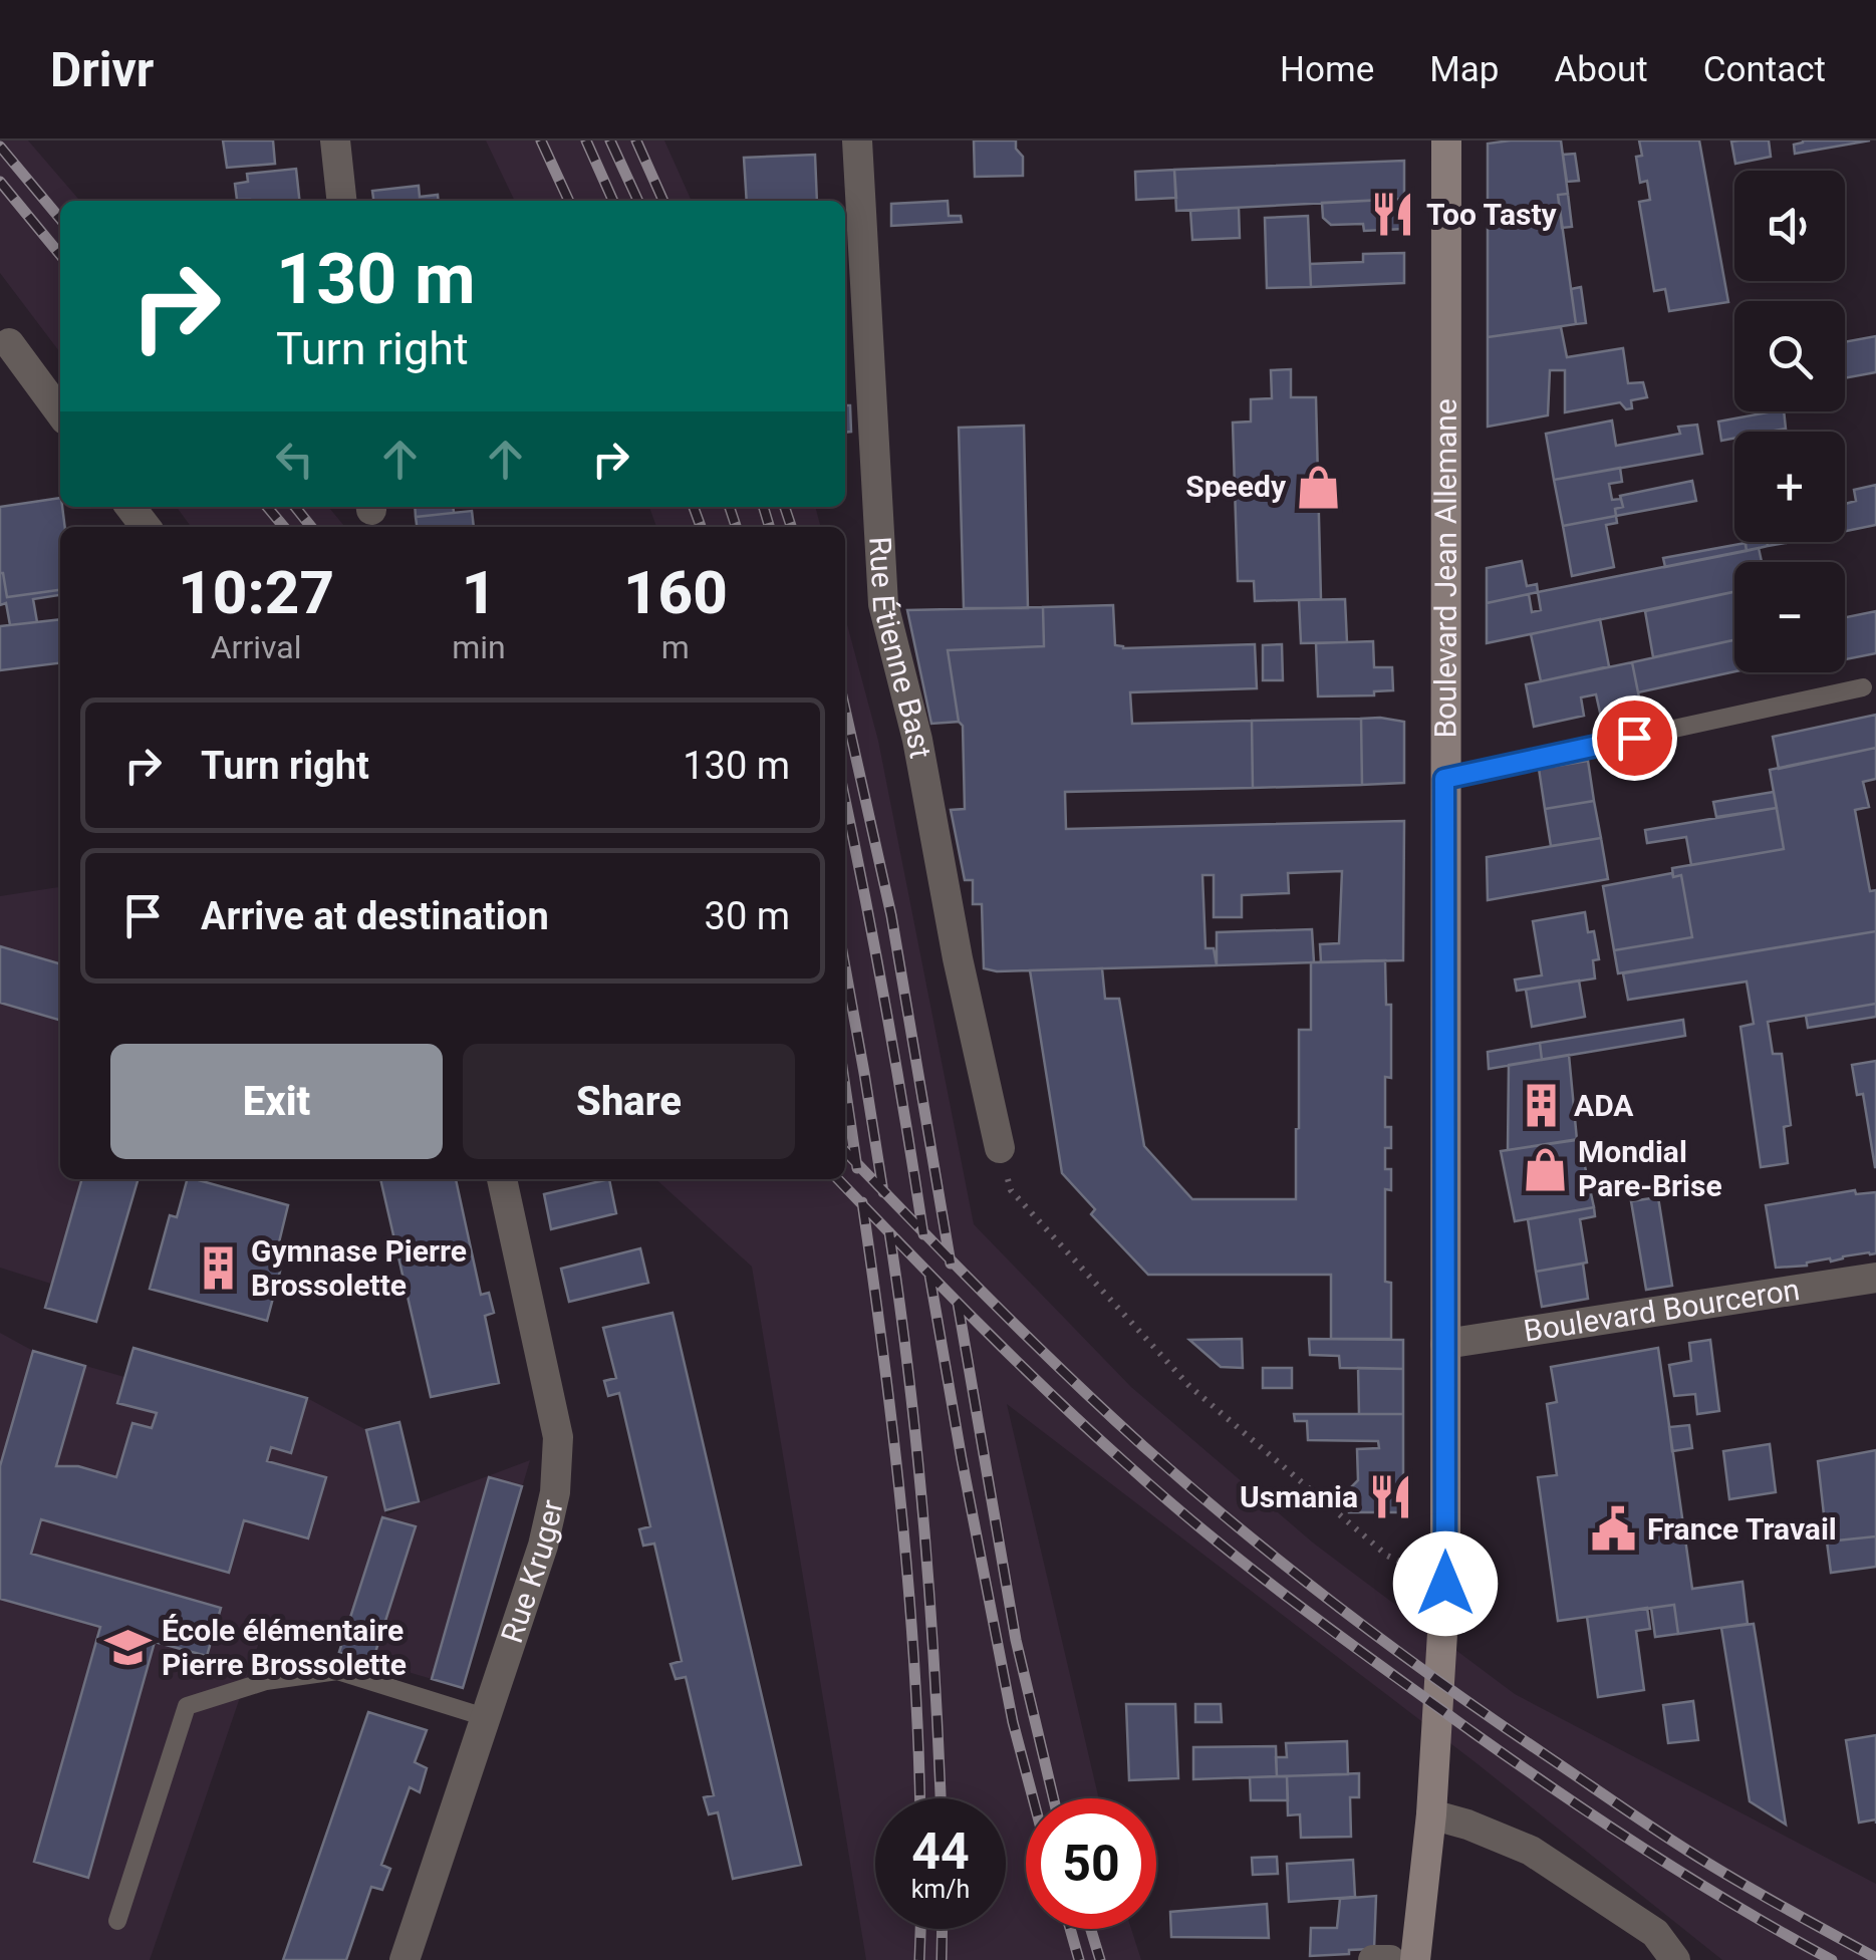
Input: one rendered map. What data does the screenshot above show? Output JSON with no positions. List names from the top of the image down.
{
  "streets": {
    "main road": ["Boulevard Jean Allemane"],
    "street": ["Rue Étienne Bast", "Boulevard Bourceron", "Rue Kruger"]
  },
  "crossings": [
    ["Boulevard Jean Allemane", "Boulevard Bourceron"]
  ],
  "places": {
    "restaurant": ["Too Tasty", "Usmania"],
    "shop": ["Speedy", "Mondial Pare-Brise"],
    "building": ["ADA", "Gymnase Pierre Brossolette"],
    "public building": ["France Travail"],
    "school or university": ["École élémentaire Pierre Brossolette"]
  },
  "page": {
    "header": "Drivr",
    "nav": [
      "Home",
      "Map",
      "About",
      "Contact"
    ],
    "map_buttons": ["+", "−"],
    "turn": ["130 m", "Turn right"],
    "eta": [
      "10:27",
      "Arrival",
      "1",
      "min",
      "160",
      "m"
    ],
    "list": [
      {
        "name": "Turn right",
        "value": "130 m"
      },
      {
        "name": "Arrive at destination",
        "value": "30 m"
      }
    ],
    "buttons": ["Exit", "Share"],
    "speed": "44 km/h",
    "limit": "50"
  }
}
